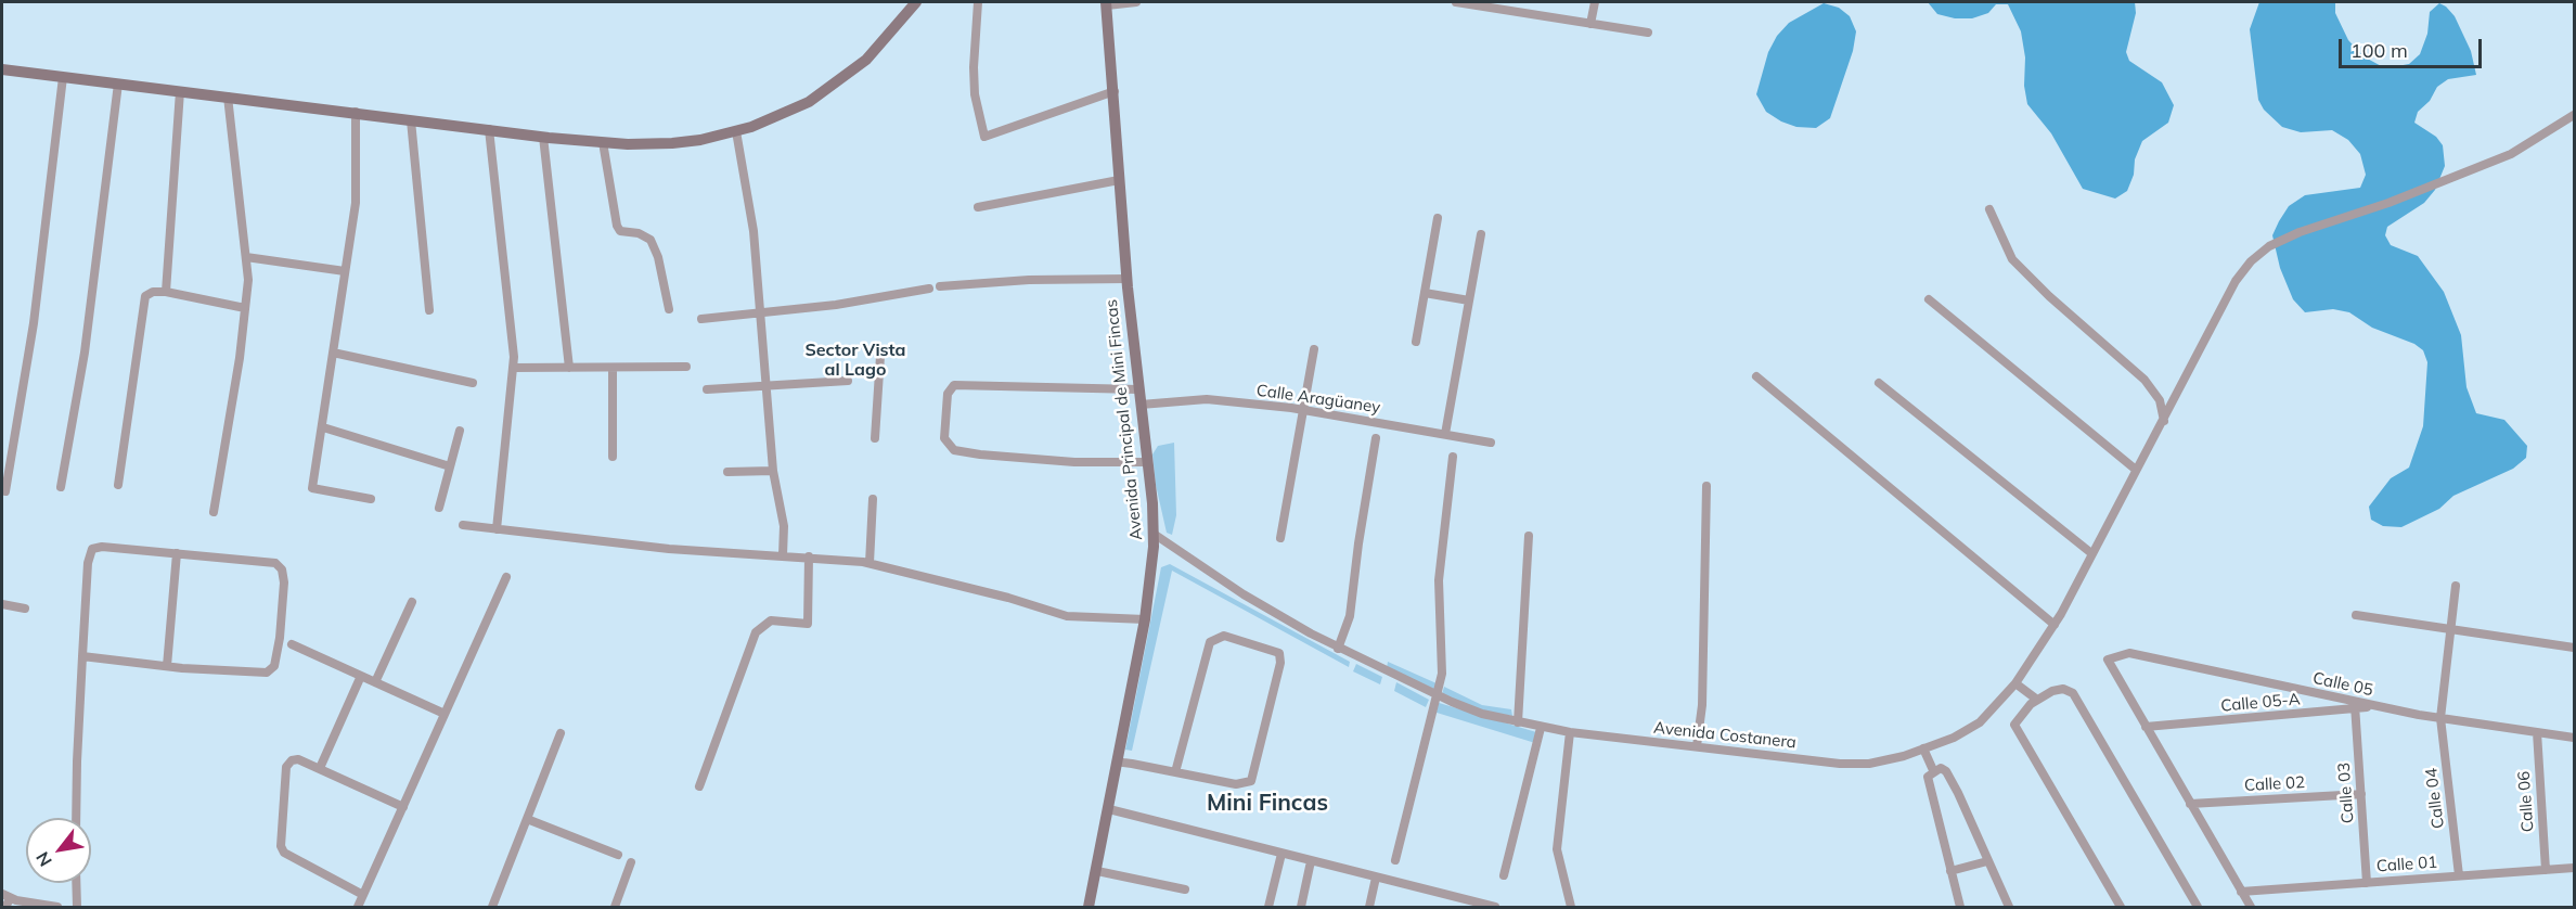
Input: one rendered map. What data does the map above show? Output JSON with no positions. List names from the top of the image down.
{
  "streets": {
    "street": [
      "Calle Aragüaney",
      "Avenida Principal de Mini Fincas",
      "Calle 05",
      "Calle 05-A",
      "Avenida Costanera",
      "Calle 02",
      "Calle 03",
      "Calle 04",
      "Calle 06",
      "Calle 01"
    ]
  },
  "crossings": [
    ["Calle Aragüaney", "Avenida Principal de Mini Fincas"],
    ["Avenida Principal de Mini Fincas", "Avenida Costanera"],
    ["Calle 05", "Calle 05-A"],
    ["Calle 05", "Calle 03"],
    ["Calle 05", "Calle 04"],
    ["Calle 05", "Calle 06"],
    ["Calle 05-A", "Calle 03"],
    ["Calle 02", "Calle 03"],
    ["Calle 03", "Calle 01"],
    ["Calle 04", "Calle 01"],
    ["Calle 06", "Calle 01"]
  ],
  "districts": ["Sector Vista al Lago", "Mini Fincas"],
  "scale_bar": "100 m",
  "north": "bottom left"
}
